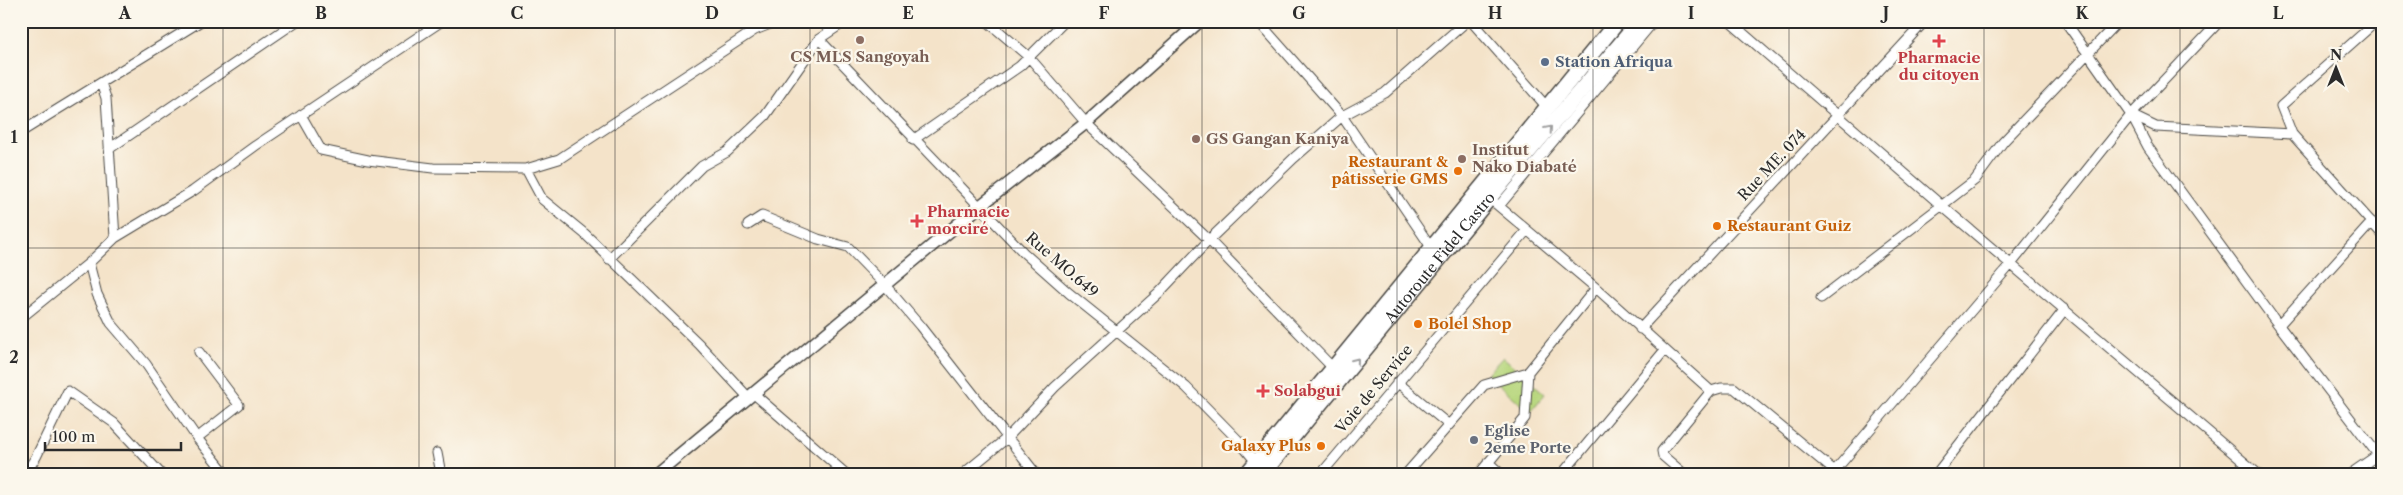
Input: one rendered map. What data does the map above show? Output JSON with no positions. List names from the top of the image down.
{
  "streets": {
    "highway": ["Autoroute Fidel Castro"],
    "street": ["Rue ME. 074", "Rue MO.649", "Voie de Service"]
  },
  "crossings": [
    ["Autoroute Fidel Castro", "Rue MO.649"]
  ],
  "places": {
    "other": [
      "CS MLS Sangoyah",
      "Station Afriqua",
      "GS Gangan Kaniya",
      "Institut Nako Diabaté",
      "Restaurant & pâtisserie GMS",
      "Restaurant Guiz",
      "Bolel Shop",
      "Eglise 2eme Porte",
      "Galaxy Plus"
    ],
    "health": ["Pharmacie du citoyen", "Pharmacie morciré", "Solabgui"]
  },
  "scale_bar": "100 m",
  "north": "top",
  "grid": {
    "columns": [
      "A",
      "B",
      "C",
      "D",
      "E",
      "F",
      "G",
      "H",
      "I",
      "J",
      "K",
      "L"
    ],
    "rows": ["1", "2"]
  }
}
